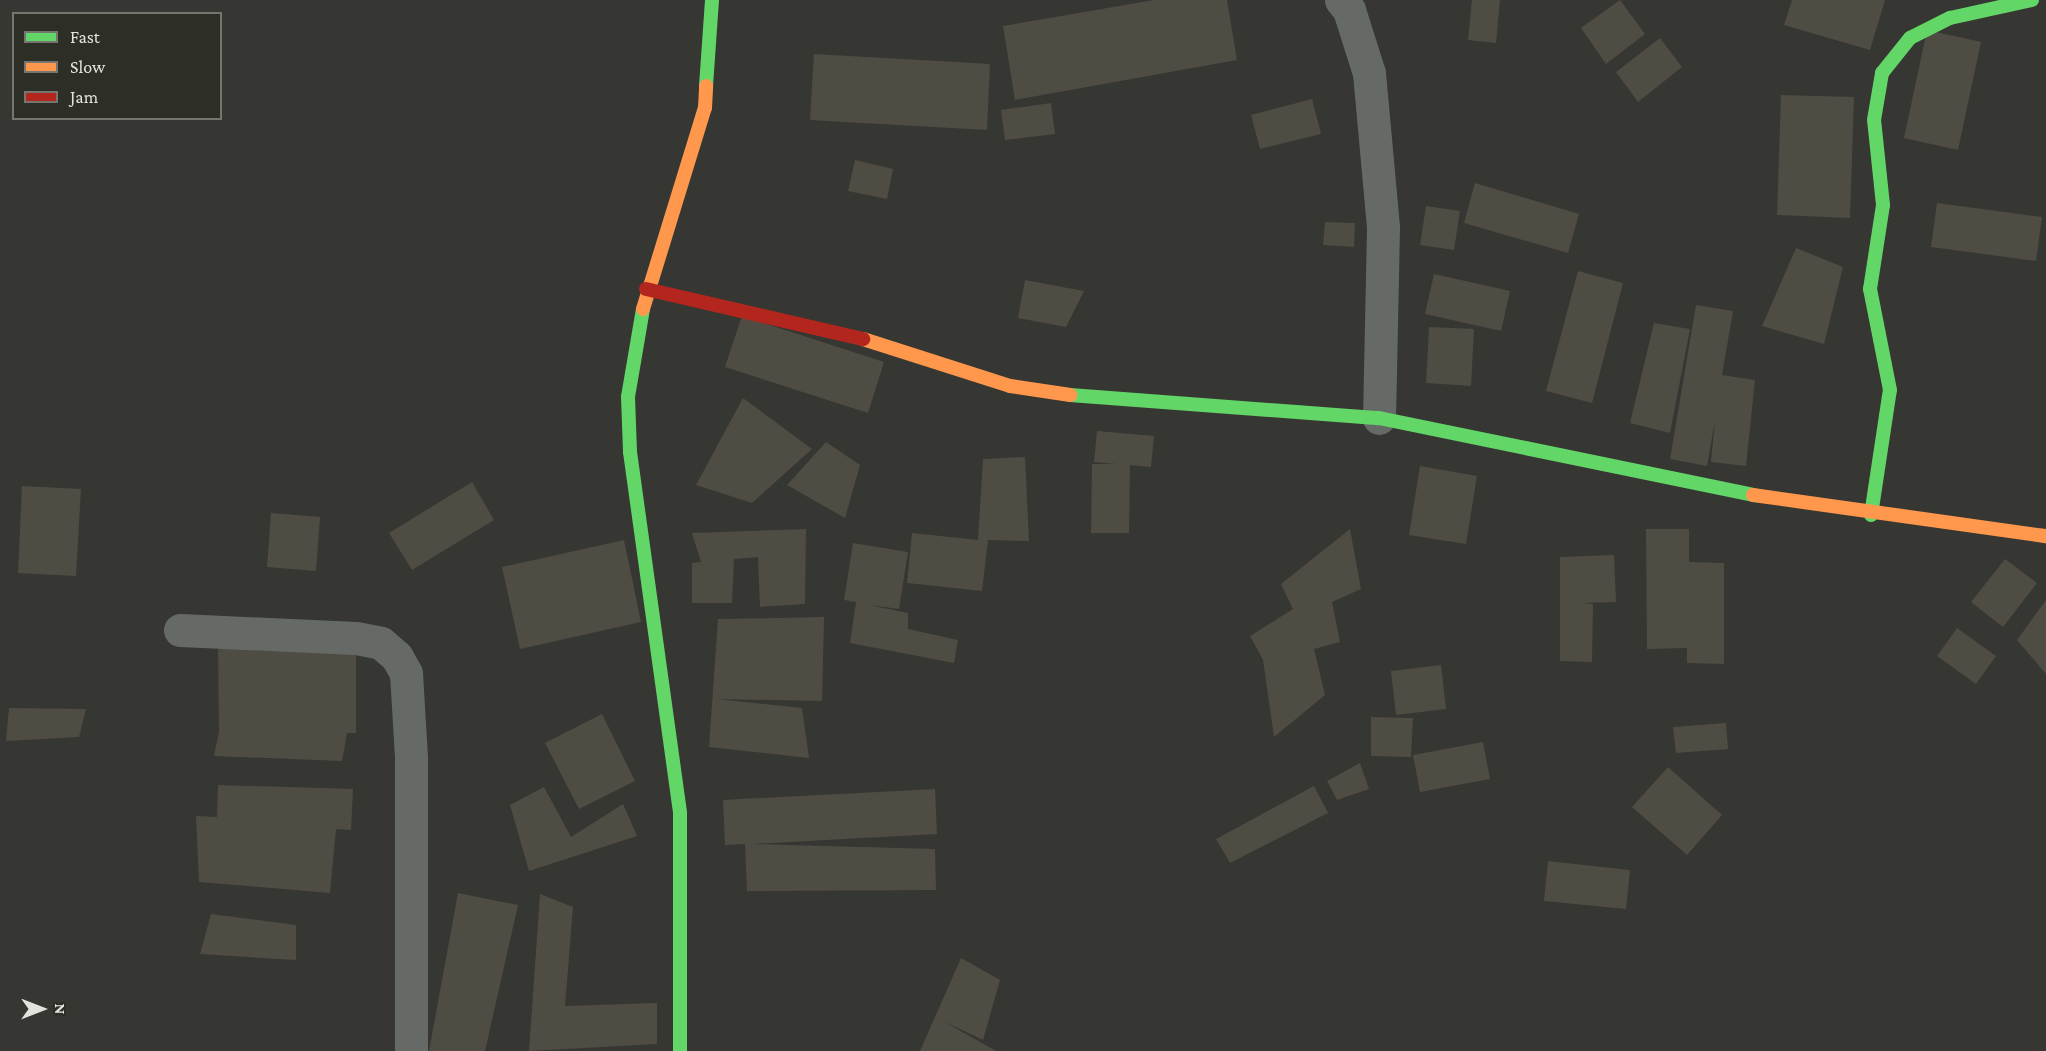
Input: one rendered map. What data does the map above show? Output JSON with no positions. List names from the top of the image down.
{
  "legend": ["Fast", "Slow", "Jam"],
  "north": "right"
}
